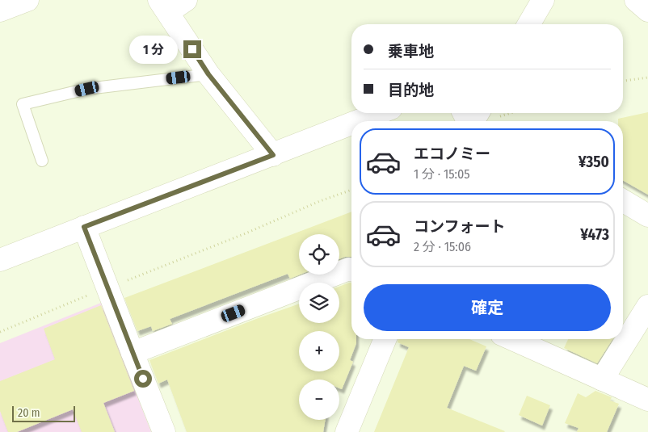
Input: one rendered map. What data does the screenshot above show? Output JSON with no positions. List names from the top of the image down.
{
  "scale_bar": "20 m",
  "page": {
    "banner": ["乗車地", "目的地"],
    "bubble": "1 分",
    "list": [
      {
        "name": "エコノミー",
        "note": "1 分 · 15:05",
        "value": "¥350"
      },
      {
        "name": "コンフォート",
        "note": "2 分 · 15:06",
        "value": "¥473"
      }
    ],
    "map_buttons": ["+", "−"],
    "buttons": "確定",
    "scale": "20 m"
  }
}
